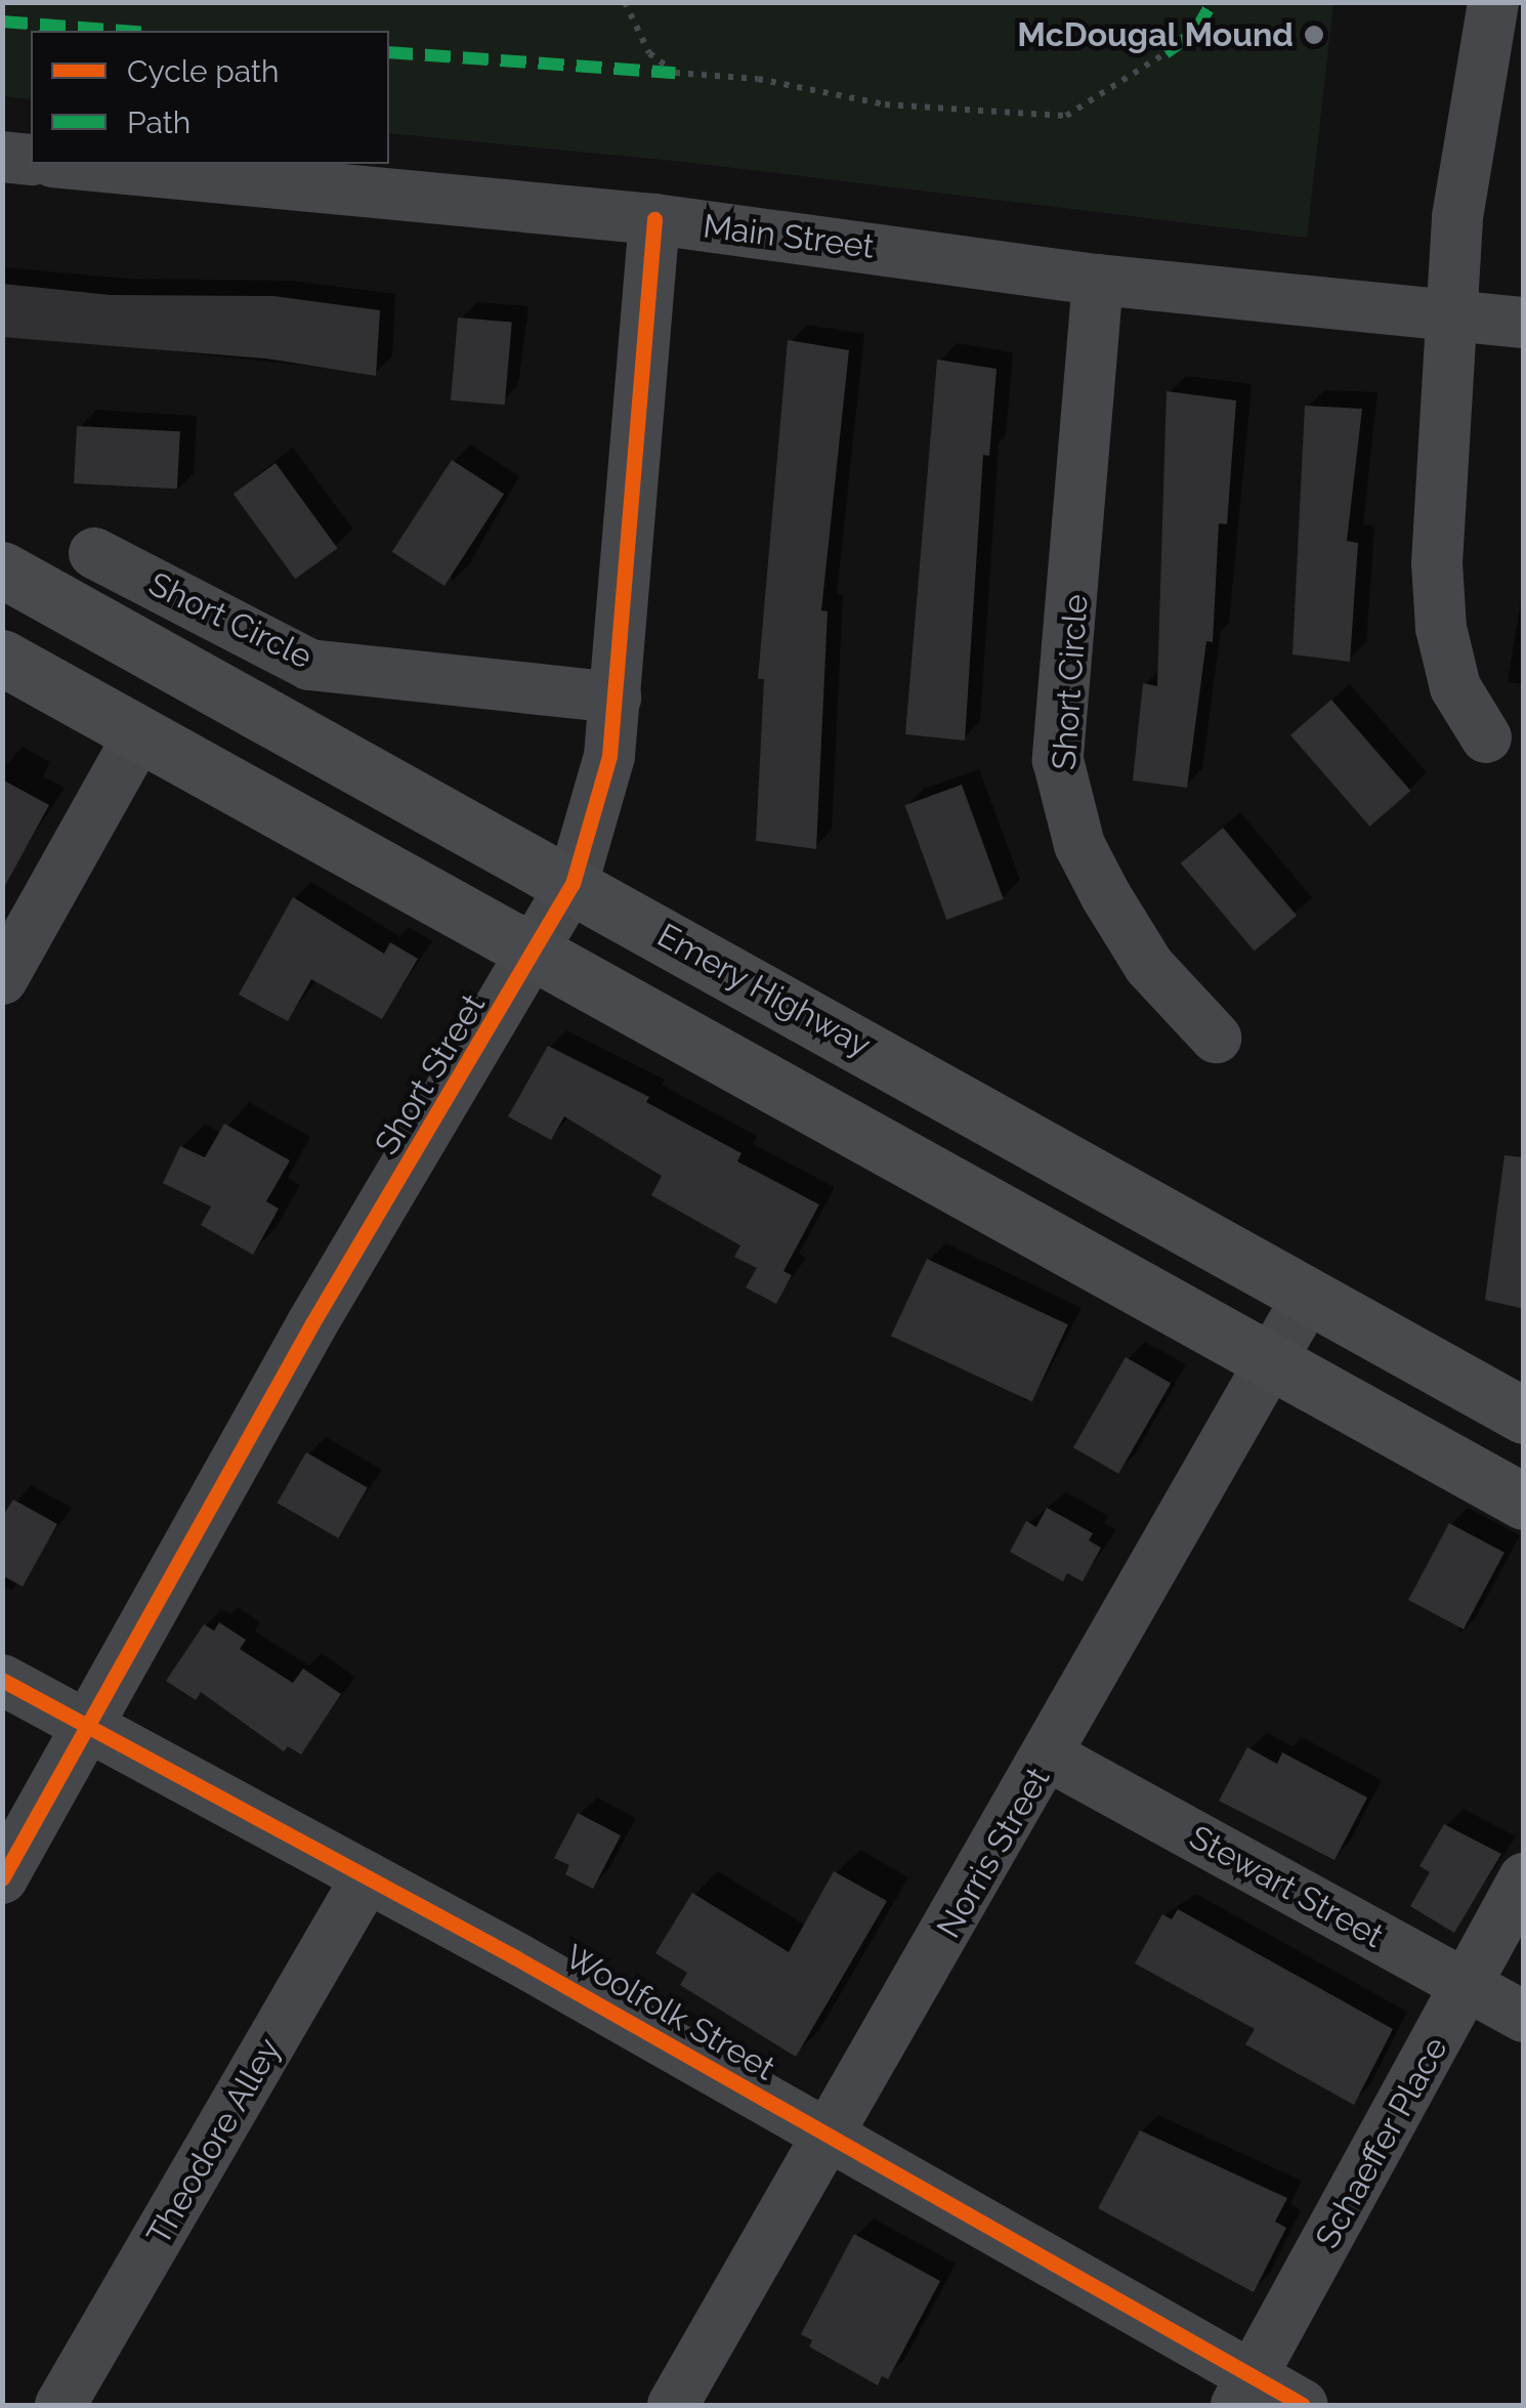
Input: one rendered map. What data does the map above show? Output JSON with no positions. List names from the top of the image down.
{
  "streets": {
    "highway": ["Emery Highway"],
    "street": [
      "Main Street",
      "Short Circle",
      "Short Street",
      "Norris Street",
      "Stewart Street",
      "Woolfolk Street",
      "Theodore Alley",
      "Schaeffer Place"
    ]
  },
  "crossings": [
    ["Main Street", "Short Circle"],
    ["Main Street", "Short Street"],
    ["Short Circle", "Short Street"],
    ["Emery Highway", "Short Street"],
    ["Emery Highway", "Norris Street"],
    ["Short Street", "Woolfolk Street"],
    ["Norris Street", "Stewart Street"],
    ["Norris Street", "Woolfolk Street"],
    ["Stewart Street", "Schaeffer Place"],
    ["Woolfolk Street", "Theodore Alley"],
    ["Woolfolk Street", "Schaeffer Place"]
  ],
  "places": ["McDougal Mound"],
  "legend": ["Cycle path", "Path"]
}
